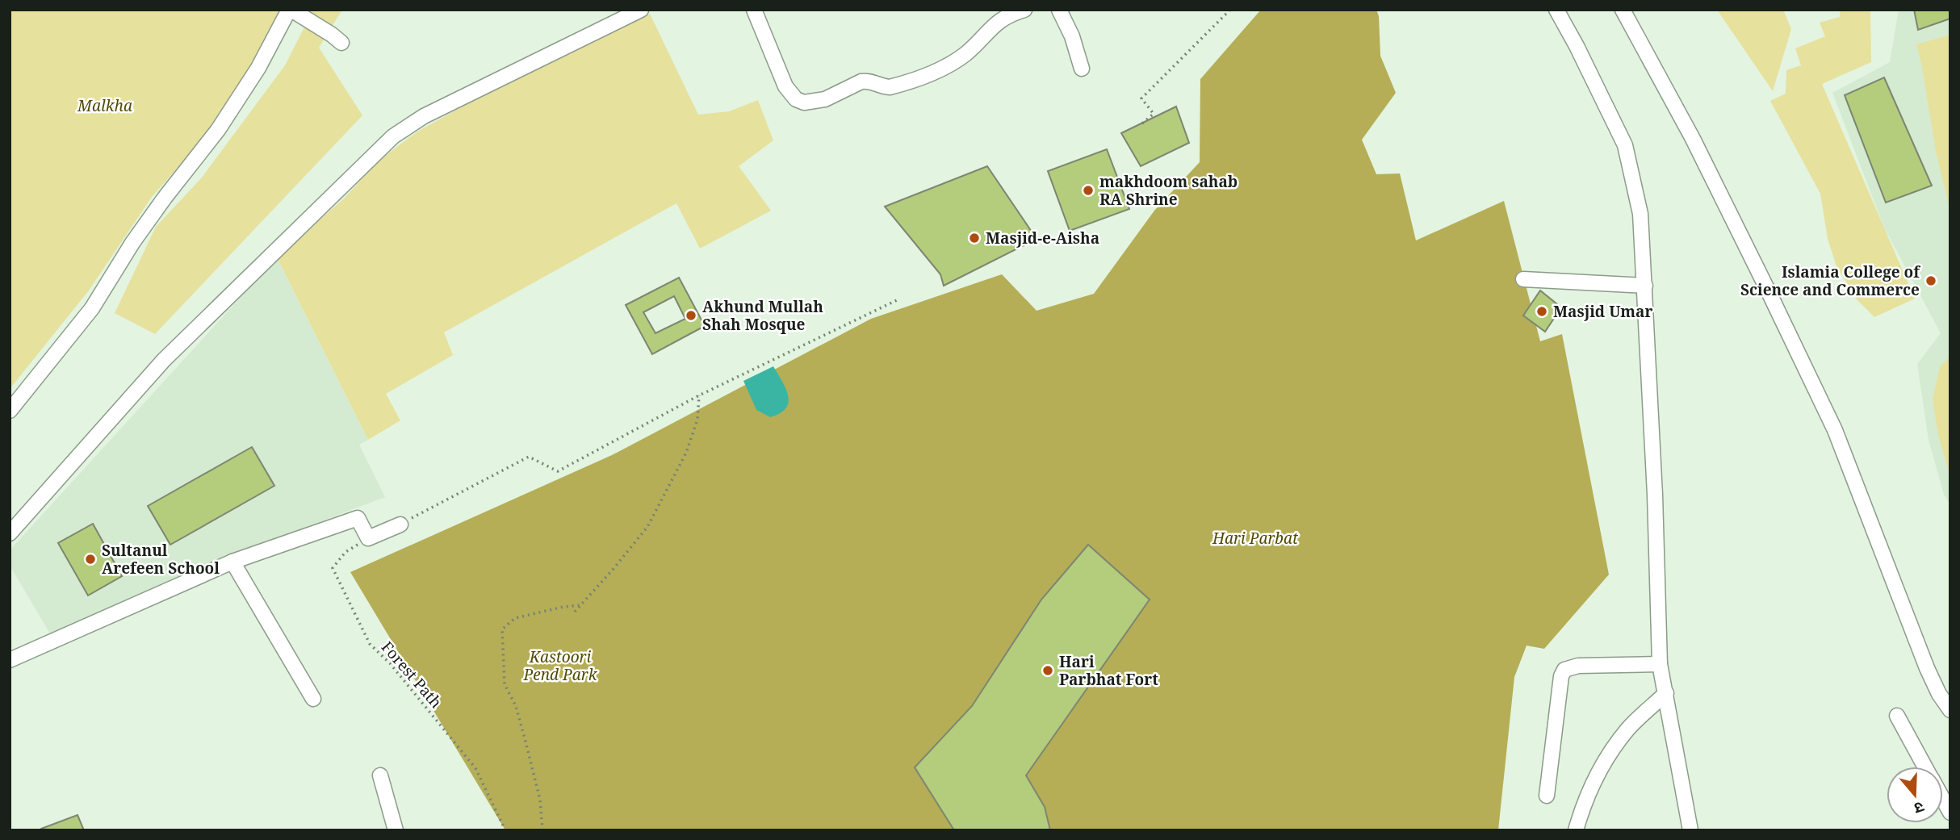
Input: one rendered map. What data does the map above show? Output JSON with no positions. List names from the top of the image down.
{
  "streets": {
    "path": ["Forest Path"]
  },
  "parks": ["Malkha", "Hari Parbat", "Kastoori Pend Park"],
  "places": [
    "makhdoom sahab RA Shrine",
    "Masjid-e-Aisha",
    "Islamia College of Science and Commerce",
    "Masjid Umar",
    "Akhund Mullah Shah Mosque",
    "Sultanul Arefeen School",
    "Hari Parbhat Fort"
  ],
  "north": "bottom"
}
